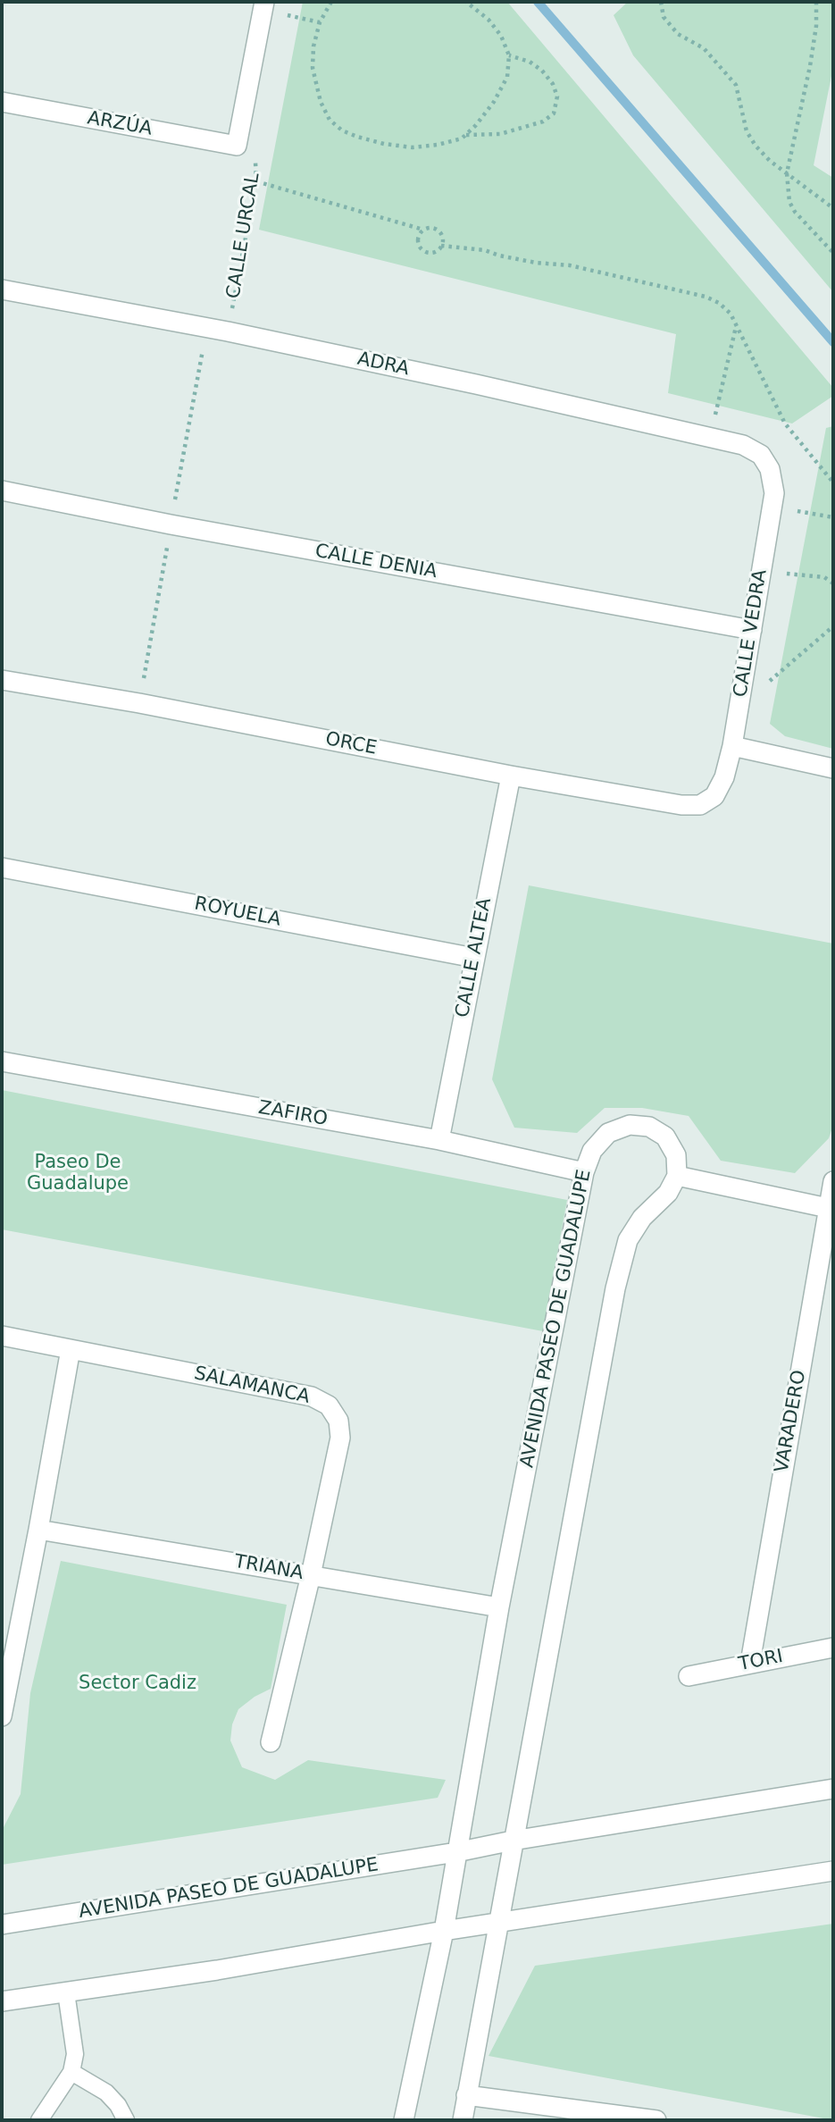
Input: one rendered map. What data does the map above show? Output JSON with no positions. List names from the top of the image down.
{
  "streets": {
    "street": [
      "ARZÚA",
      "CALLE URCAL",
      "ADRA",
      "CALLE DENIA",
      "CALLE VEDRA",
      "ORCE",
      "ROYUELA",
      "CALLE ALTEA",
      "ZAFIRO",
      "AVENIDA PASEO DE GUADALUPE",
      "SALAMANCA",
      "VARADERO",
      "TRIANA",
      "TORI"
    ]
  },
  "crossings": [
    ["ARZÚA", "CALLE URCAL"],
    ["CALLE URCAL", "ADRA"],
    ["ADRA", "CALLE VEDRA"],
    ["CALLE DENIA", "CALLE VEDRA"],
    ["CALLE VEDRA", "ORCE"],
    ["ORCE", "CALLE ALTEA"],
    ["ROYUELA", "CALLE ALTEA"],
    ["CALLE ALTEA", "ZAFIRO"],
    ["ZAFIRO", "AVENIDA PASEO DE GUADALUPE"],
    ["AVENIDA PASEO DE GUADALUPE", "TRIANA"],
    ["SALAMANCA", "TRIANA"],
    ["VARADERO", "TORI"]
  ],
  "parks": ["Paseo De Guadalupe", "Sector Cadiz"]
}
